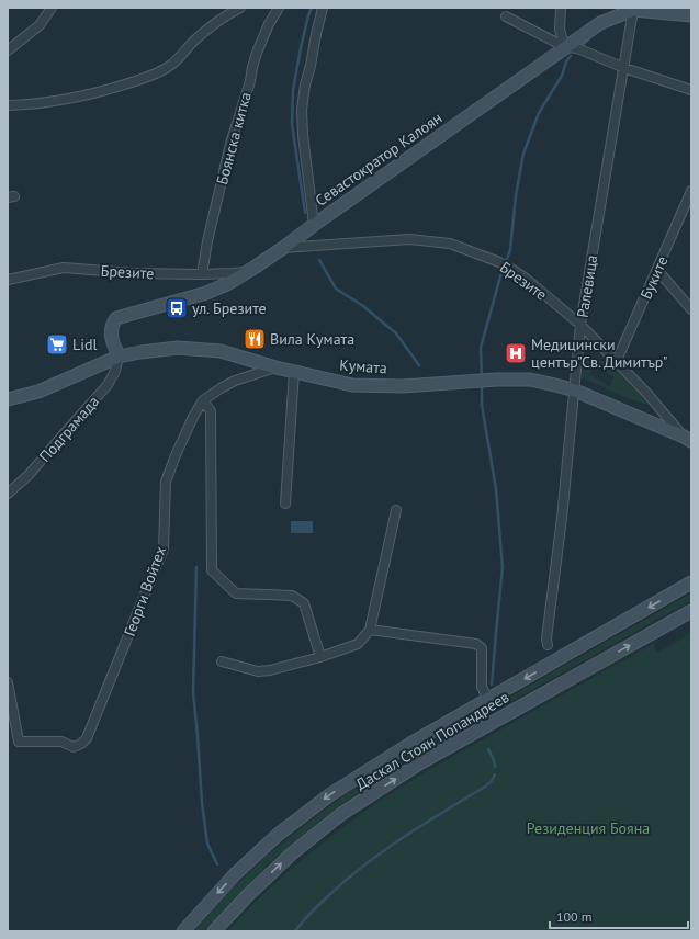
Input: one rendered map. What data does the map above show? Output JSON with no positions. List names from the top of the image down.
{
  "streets": {
    "main road": ["Севастократор Калоян", "Кумата", "Даскал Стоян Попандреев"],
    "street": [
      "Боянска китка",
      "Брезите",
      "Буките",
      "Ралевица",
      "Подграмада",
      "Георги Войтех"
    ]
  },
  "crossings": [
    ["Боянска китка", "Брезите"],
    ["Севастократор Калоян", "Брезите"],
    ["Севастократор Калоян", "Ралевица"],
    ["Севастократор Калоян", "Кумата"],
    ["Севастократор Калоян", "Подграмада"],
    ["Брезите", "Буките"],
    ["Брезите", "Ралевица"],
    ["Брезите", "Кумата"],
    ["Ралевица", "Кумата"],
    ["Кумата", "Подграмада"],
    ["Кумата", "Георги Войтех"]
  ],
  "parks": ["Резиденция Бояна"],
  "places": {
    "bus stop": ["ул. Брезите"],
    "restaurant": ["Вила Кумата"],
    "supermarket": ["Lidl"],
    "hospital": ["Медицински център\"Св. Димитър\""]
  },
  "scale_bar": "100 m"
}
